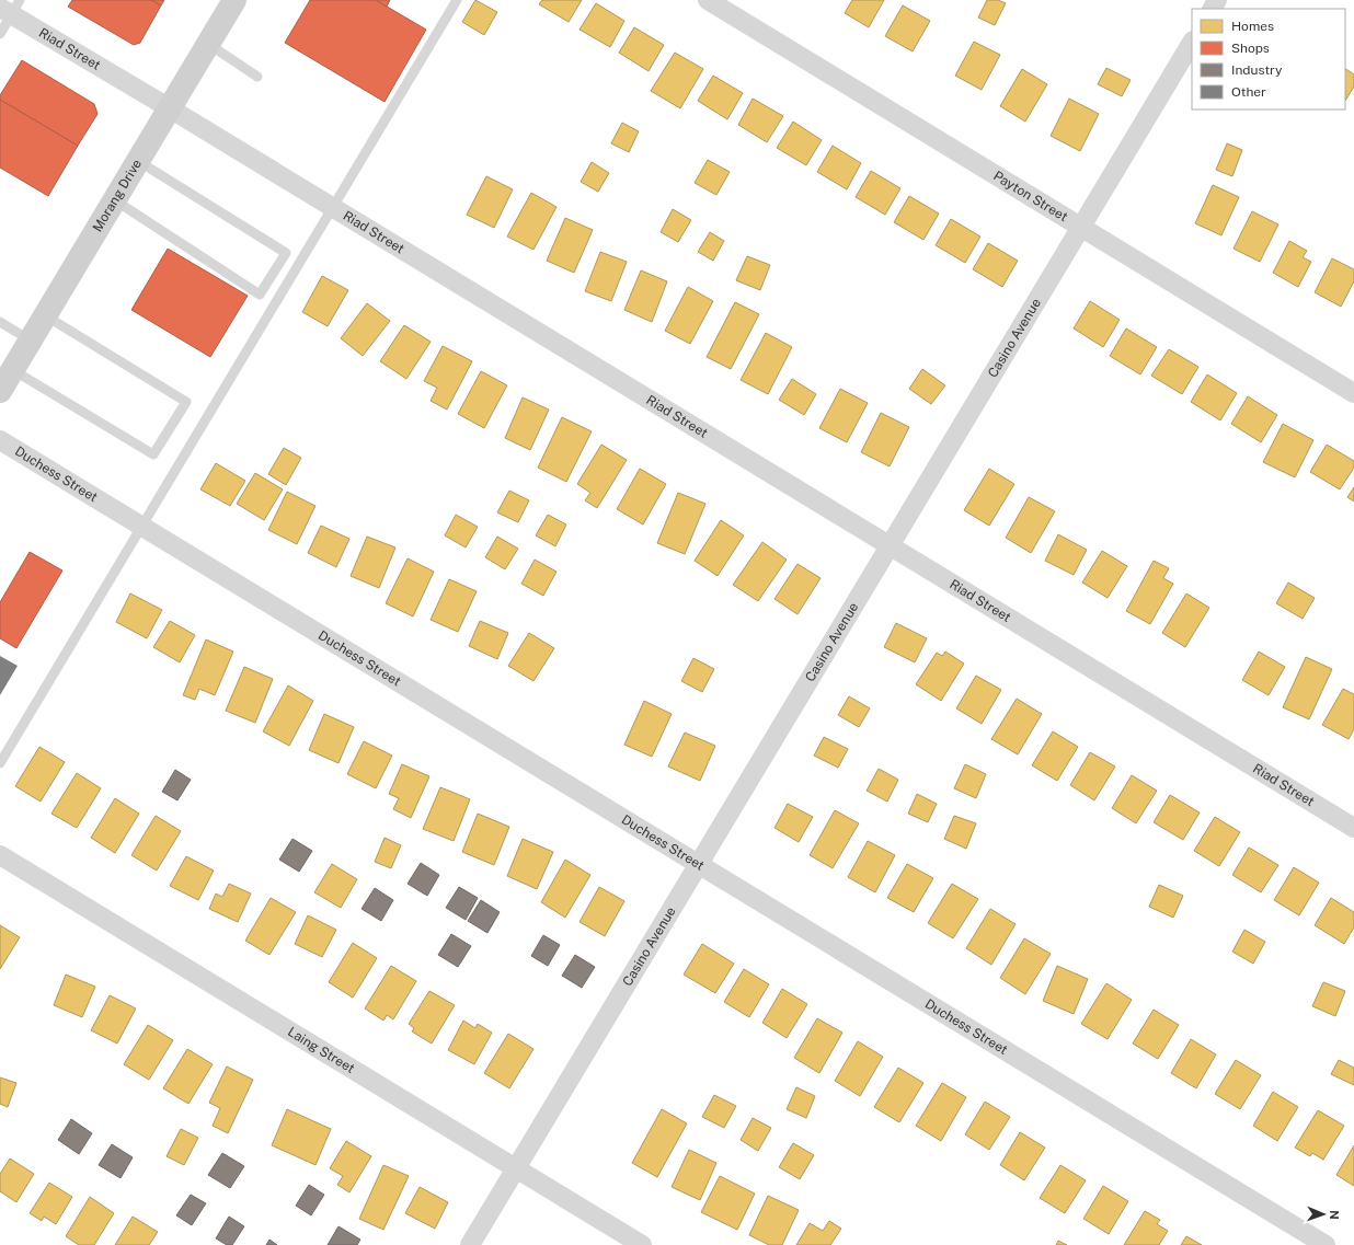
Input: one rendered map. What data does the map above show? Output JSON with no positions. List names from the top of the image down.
{
  "streets": {
    "street": [
      "Riad Street",
      "Morang Drive",
      "Payton Street",
      "Casino Avenue",
      "Duchess Street",
      "Laing Street"
    ]
  },
  "crossings": [
    ["Riad Street", "Morang Drive"],
    ["Riad Street", "Casino Avenue"],
    ["Payton Street", "Casino Avenue"],
    ["Casino Avenue", "Duchess Street"],
    ["Casino Avenue", "Laing Street"]
  ],
  "legend": [
    "Homes",
    "Shops",
    "Industry",
    "Other"
  ],
  "north": "right"
}
